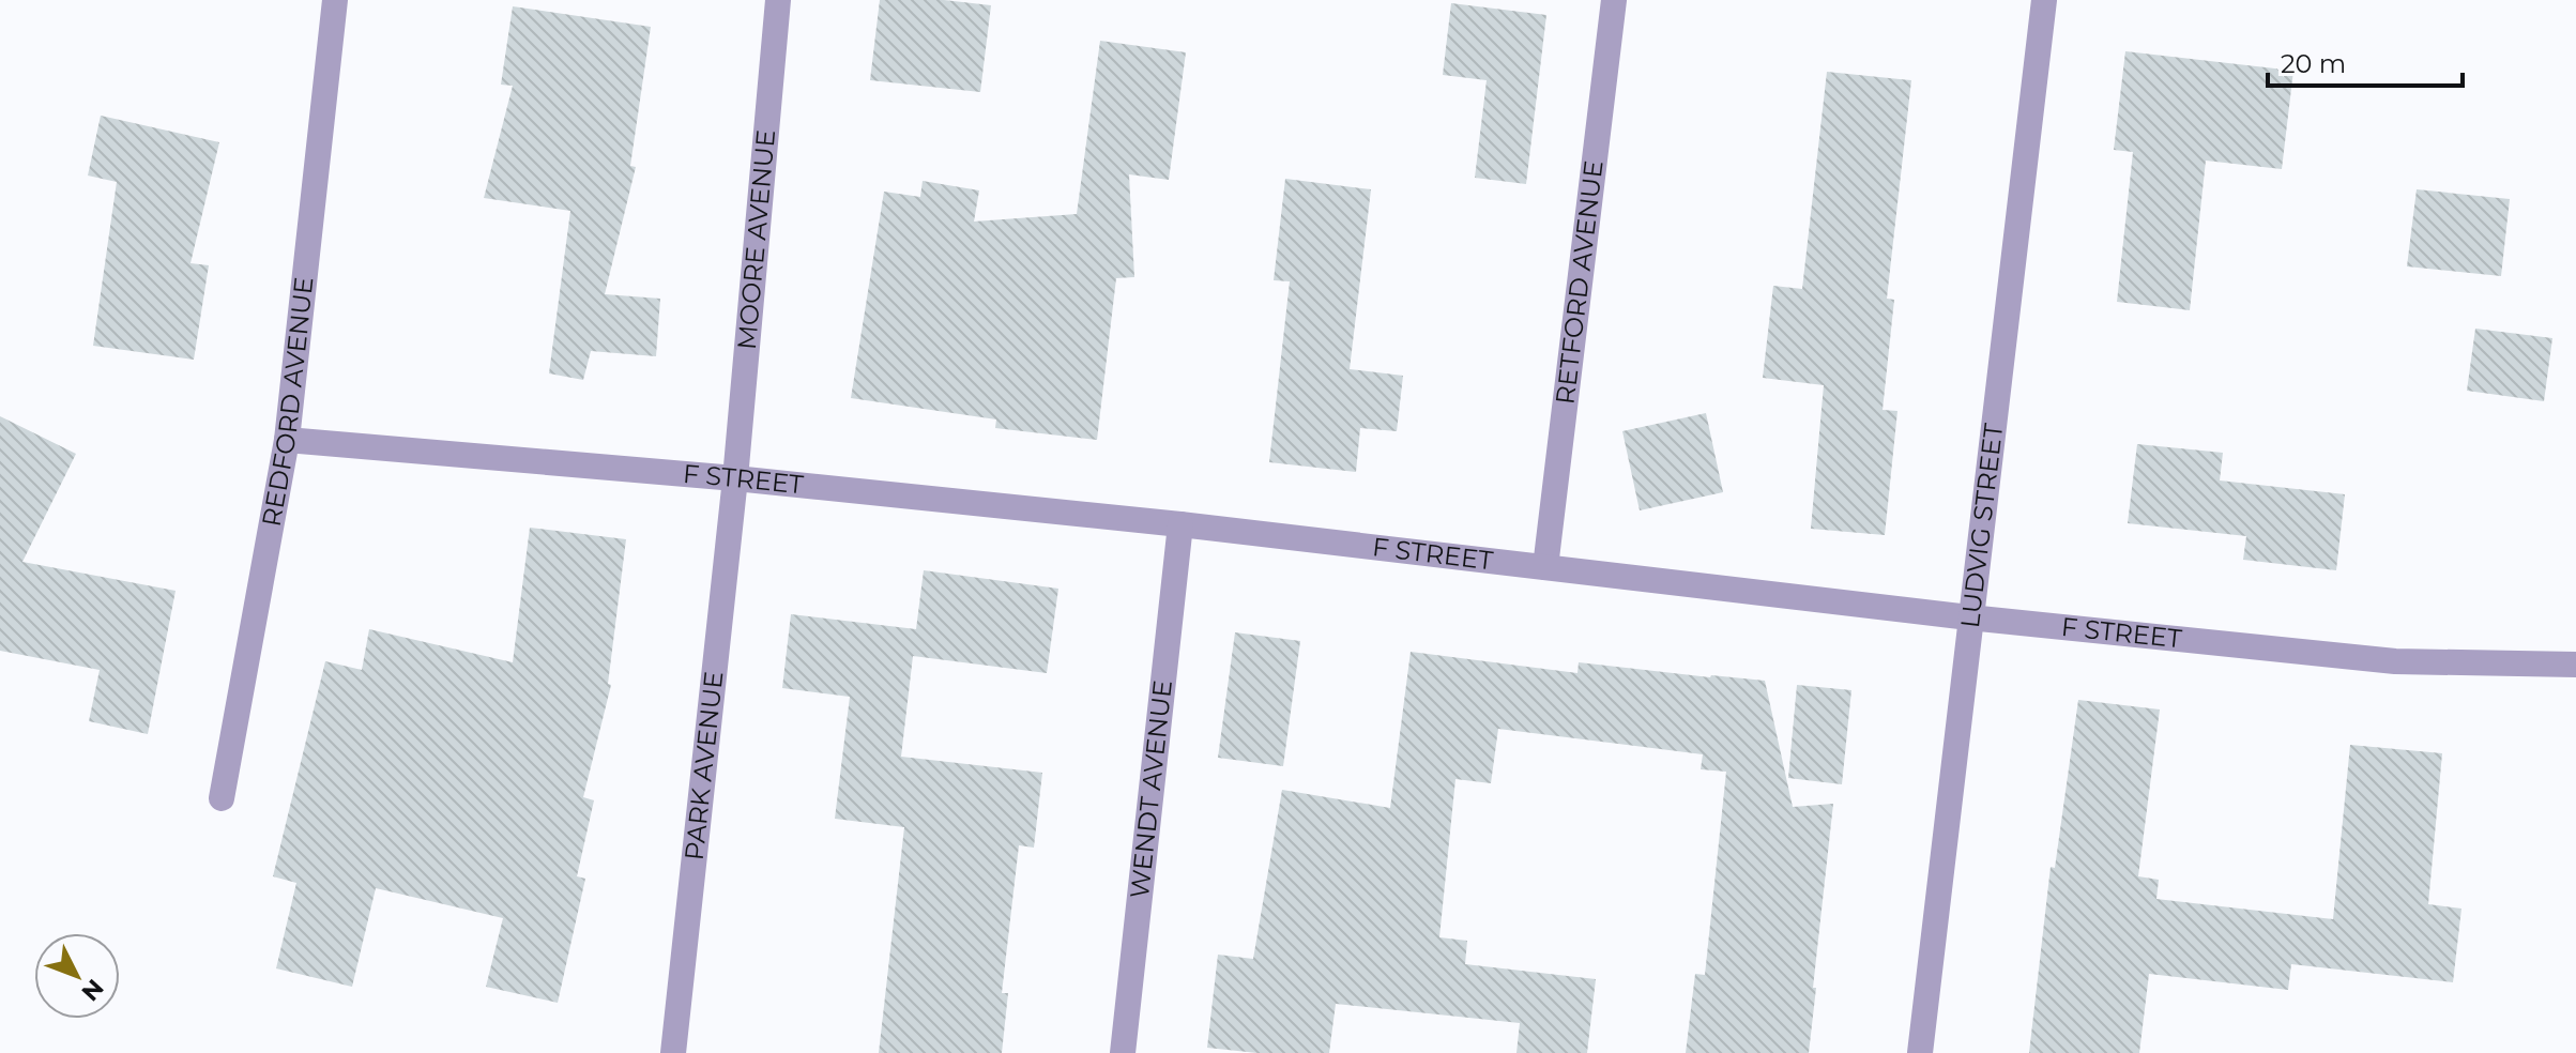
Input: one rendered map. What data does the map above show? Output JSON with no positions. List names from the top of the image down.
{
  "streets": {
    "street": [
      "MOORE AVENUE",
      "RETFORD AVENUE",
      "REDFORD AVENUE",
      "F STREET",
      "LUDVIG STREET",
      "PARK AVENUE",
      "WENDT AVENUE"
    ]
  },
  "crossings": [
    ["MOORE AVENUE", "F STREET"],
    ["MOORE AVENUE", "PARK AVENUE"],
    ["RETFORD AVENUE", "F STREET"],
    ["REDFORD AVENUE", "F STREET"],
    ["F STREET", "LUDVIG STREET"],
    ["F STREET", "PARK AVENUE"],
    ["F STREET", "WENDT AVENUE"]
  ],
  "scale_bar": "20 m",
  "north": "bottom right"
}
